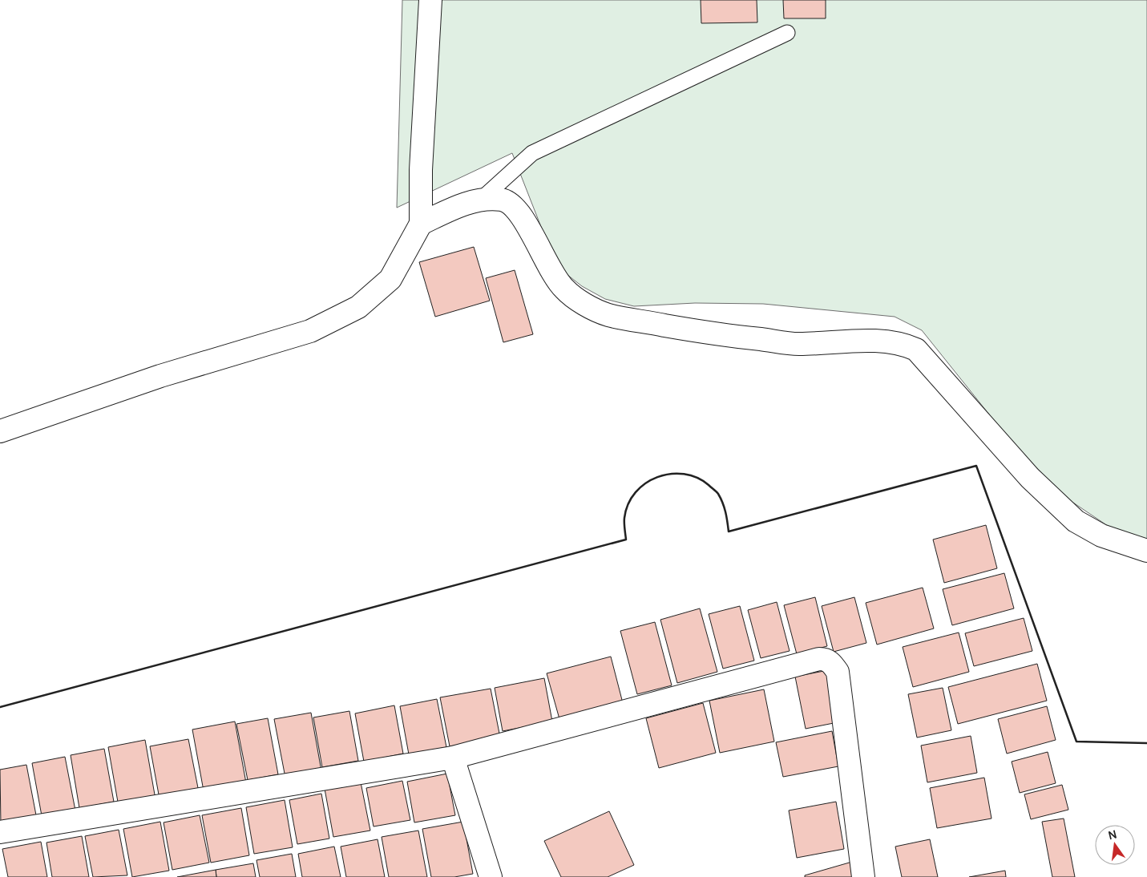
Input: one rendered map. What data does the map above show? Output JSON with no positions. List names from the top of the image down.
{
  "north": "top"
}
